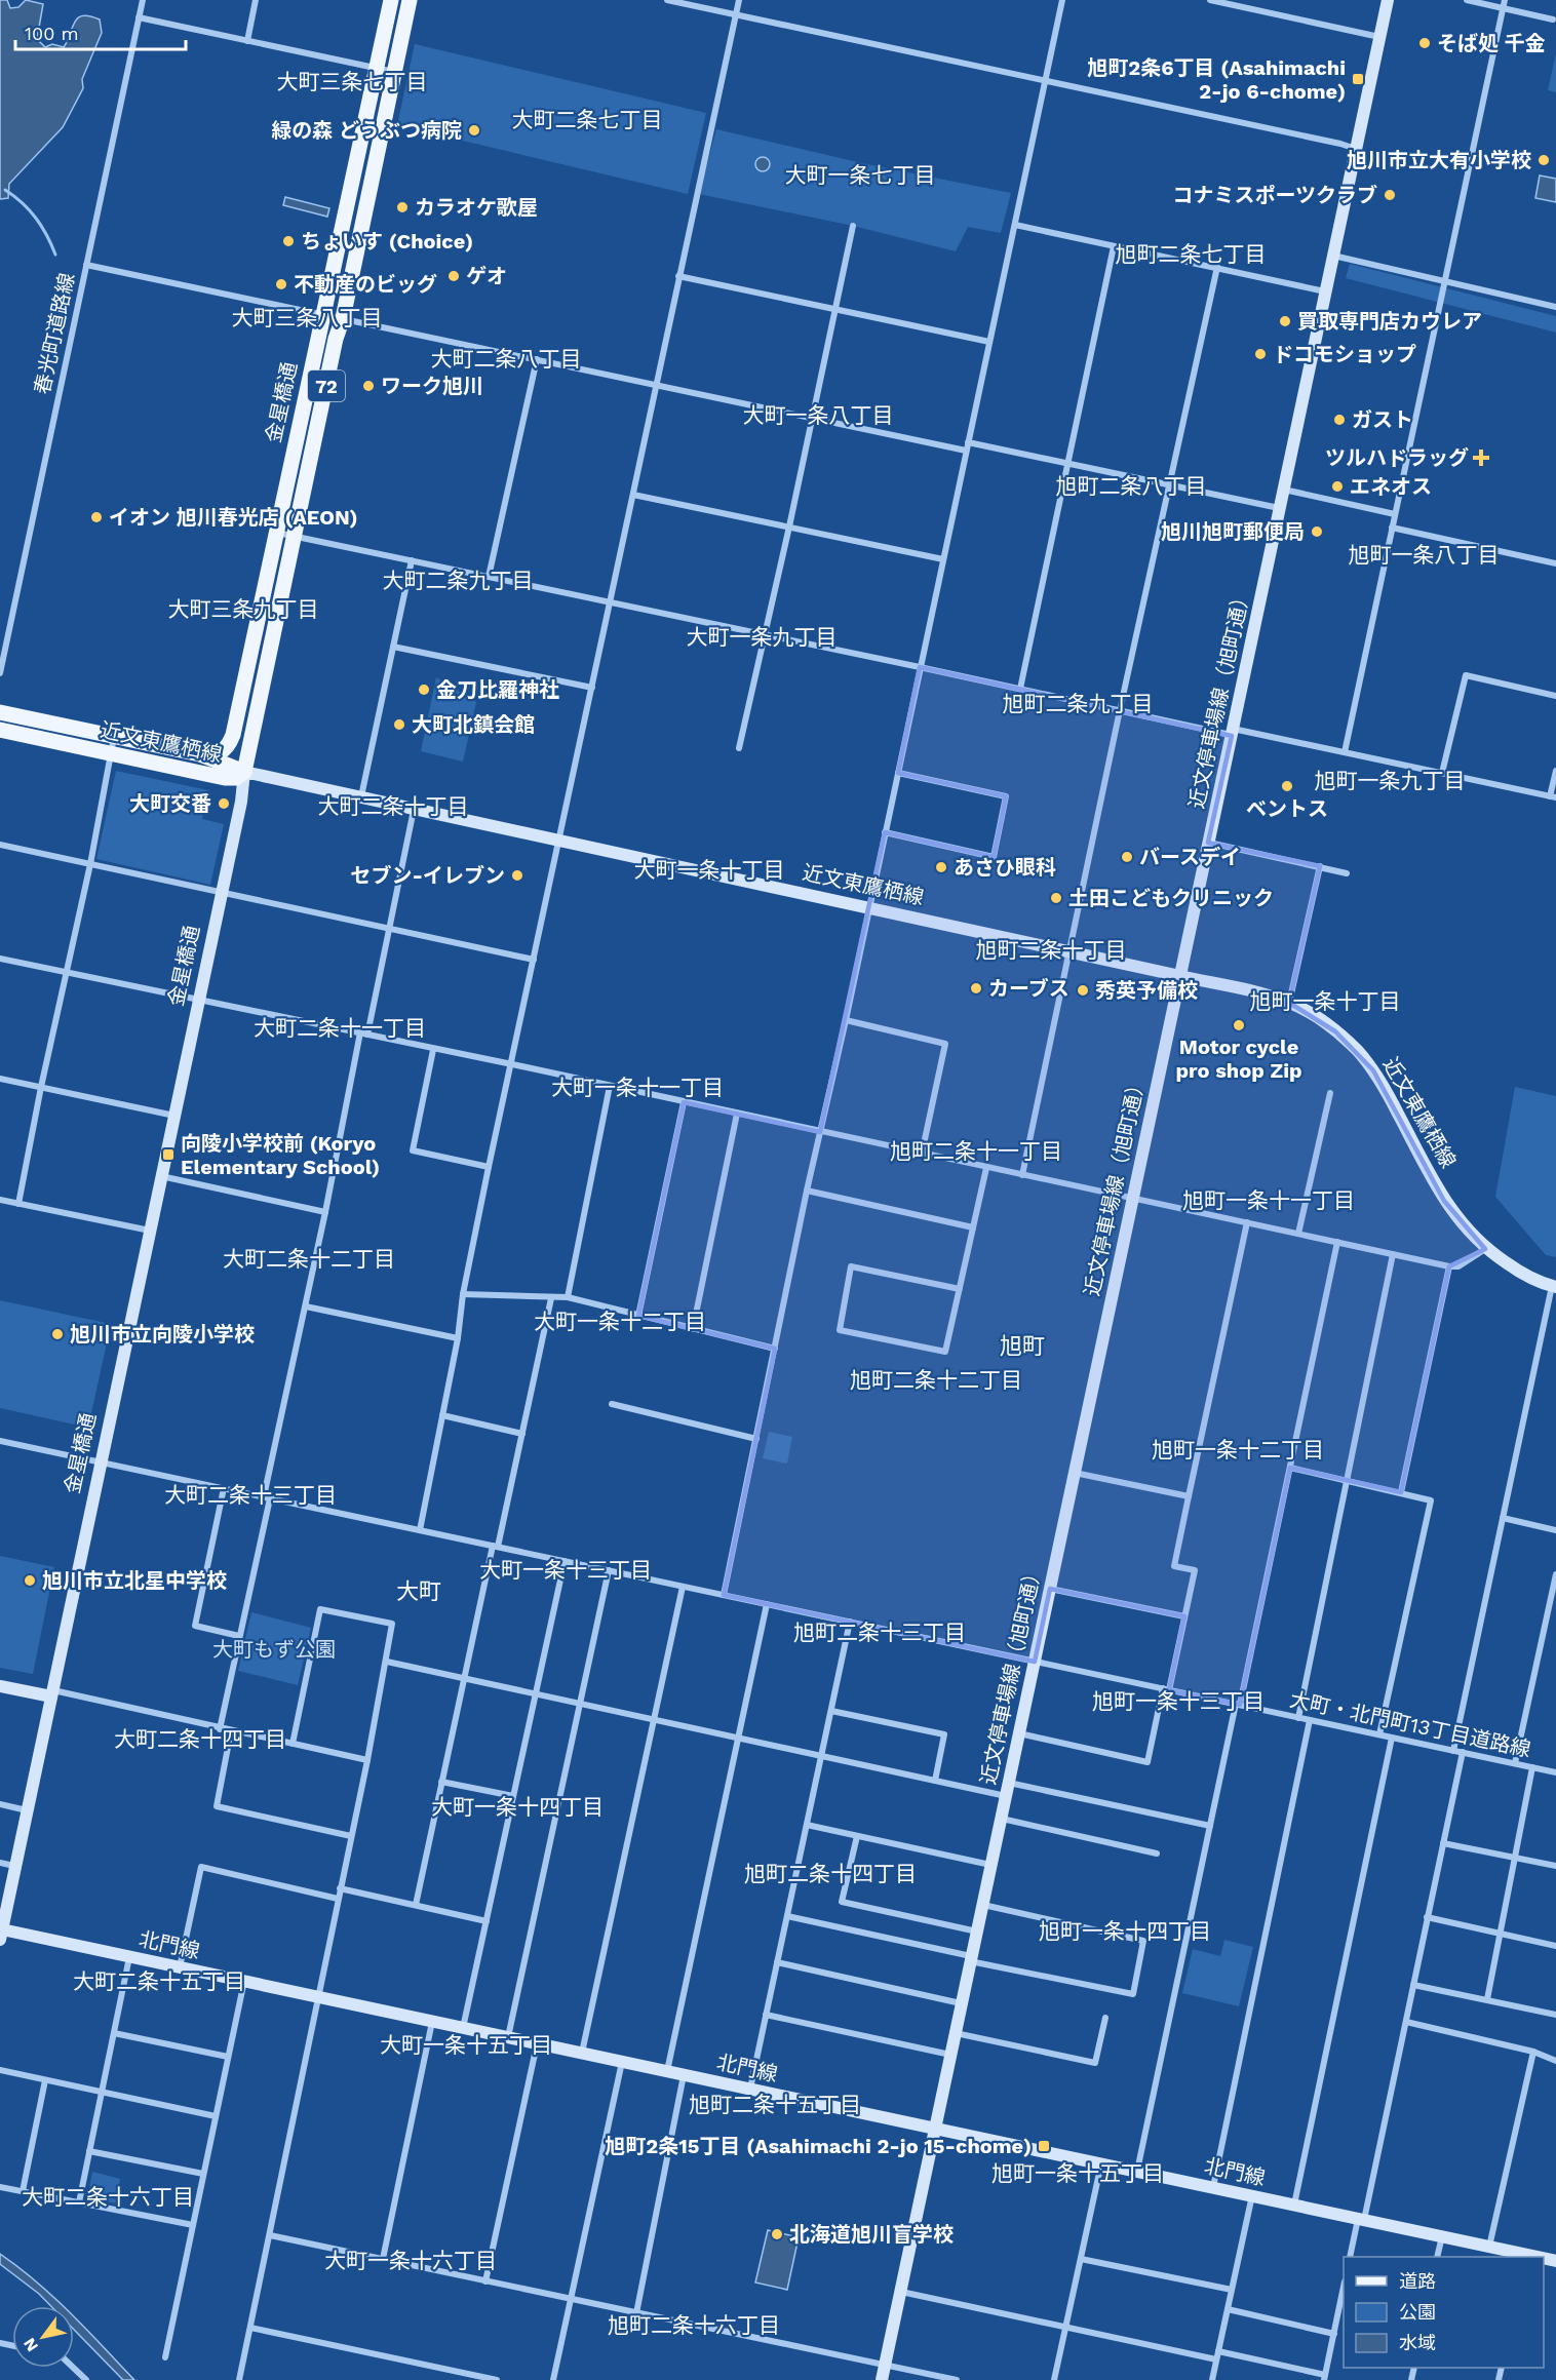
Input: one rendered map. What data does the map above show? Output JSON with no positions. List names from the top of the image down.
{
  "streets": {
    "main road": ["72", "金星橋通", "近文東鷹栖線"],
    "street": [
      "春光町道路線",
      "近文停車場線（旭町通）",
      "大町・北門町13丁目道路線",
      "北門線"
    ]
  },
  "crossings": [
    ["72", "金星橋通"],
    ["72", "近文東鷹栖線"],
    ["金星橋通", "近文東鷹栖線"],
    ["金星橋通", "大町・北門町13丁目道路線"],
    ["金星橋通", "北門線"],
    ["近文停車場線（旭町通）", "近文東鷹栖線"],
    ["近文停車場線（旭町通）", "大町・北門町13丁目道路線"],
    ["近文停車場線（旭町通）", "北門線"]
  ],
  "districts": [
    "大町三条七丁目",
    "大町二条七丁目",
    "大町一条七丁目",
    "旭町二条七丁目",
    "大町三条八丁目",
    "大町二条八丁目",
    "大町一条八丁目",
    "旭町二条八丁目",
    "旭町一条八丁目",
    "大町二条九丁目",
    "大町三条九丁目",
    "大町一条九丁目",
    "旭町二条九丁目",
    "旭町一条九丁目",
    "大町二条十丁目",
    "大町一条十丁目",
    "旭町二条十丁目",
    "旭町一条十丁目",
    "大町二条十一丁目",
    "大町一条十一丁目",
    "旭町二条十一丁目",
    "旭町一条十一丁目",
    "大町二条十二丁目",
    "大町一条十二丁目",
    "旭町",
    "旭町二条十二丁目",
    "旭町一条十二丁目",
    "大町二条十三丁目",
    "大町一条十三丁目",
    "大町",
    "旭町二条十三丁目",
    "旭町一条十三丁目",
    "大町二条十四丁目",
    "大町一条十四丁目",
    "旭町二条十四丁目",
    "旭町一条十四丁目",
    "大町二条十五丁目",
    "大町一条十五丁目",
    "旭町二条十五丁目",
    "旭町一条十五丁目",
    "大町二条十六丁目",
    "大町一条十六丁目",
    "旭町二条十六丁目"
  ],
  "parks": ["大町もず公園"],
  "places": {
    "other": [
      "そば処 千金",
      "緑の森 どうぶつ病院",
      "旭川市立大有小学校",
      "コナミスポーツクラブ",
      "カラオケ歌屋",
      "ちょいす (Choice)",
      "ゲオ",
      "不動産のビッグ",
      "買取専門店カウレア",
      "ドコモショップ",
      "ワーク旭川",
      "ガスト",
      "エネオス",
      "イオン 旭川春光店 (AEON)",
      "旭川旭町郵便局",
      "金刀比羅神社",
      "大町北鎮会館",
      "ベントス",
      "大町交番",
      "バースデイ",
      "あさひ眼科",
      "セブン-イレブン",
      "土田こどもクリニック",
      "カーブス",
      "秀英予備校",
      "Motor cycle pro shop Zip",
      "旭川市立向陵小学校",
      "旭川市立北星中学校",
      "北海道旭川盲学校"
    ],
    "transit": ["旭町2条6丁目 (Asahimachi 2-jo 6-chome)", "向陵小学校前 (Koryo Elementary School)", "旭町2条15丁目 (Asahimachi 2-jo 15-chome)"],
    "health": ["ツルハドラッグ"]
  },
  "legend": ["道路", "公園", "水域"],
  "scale_bar": "100 m",
  "north": "bottom left"
}
